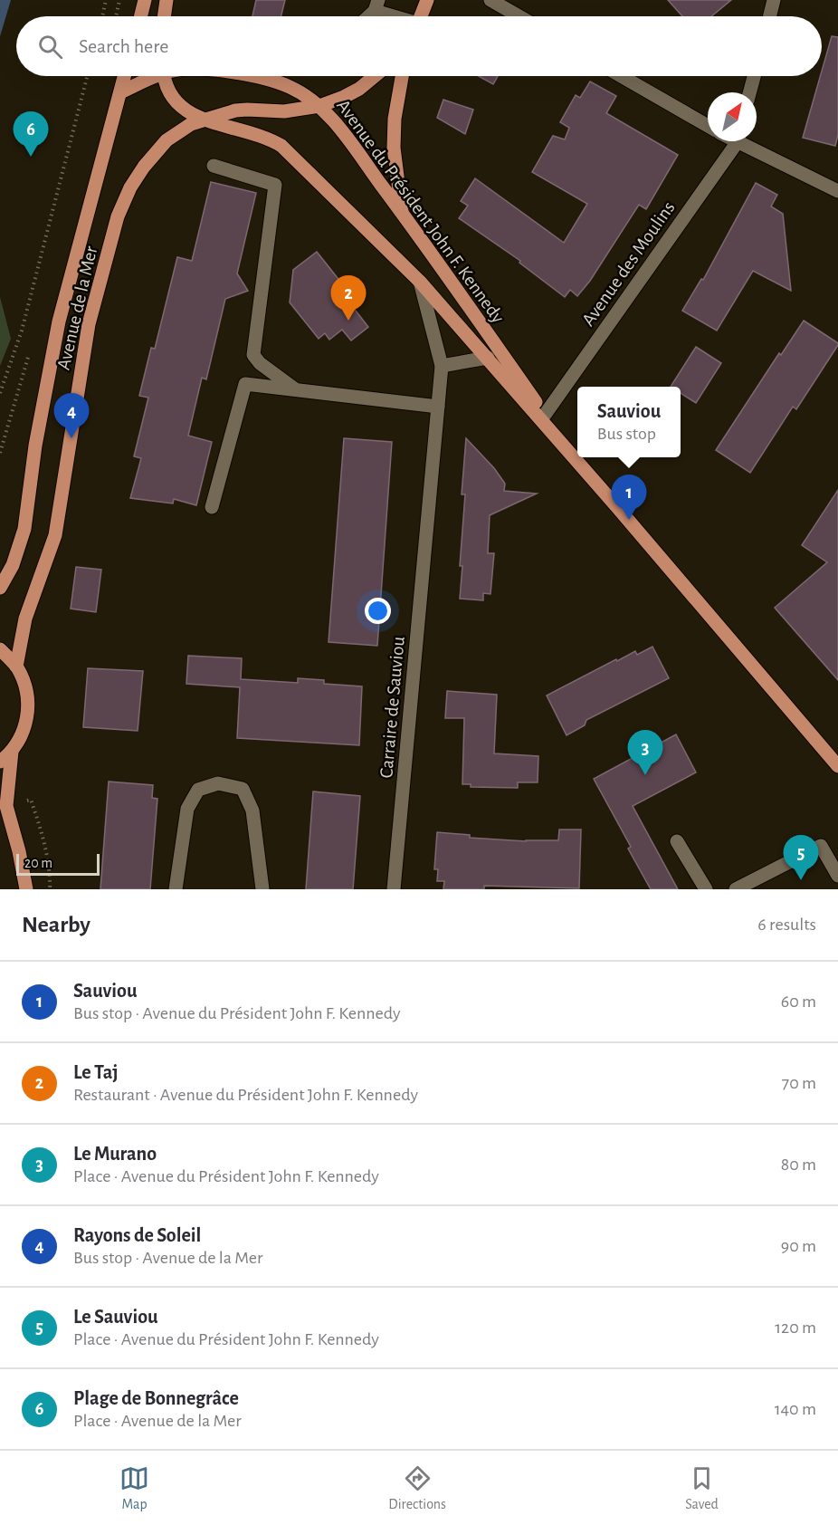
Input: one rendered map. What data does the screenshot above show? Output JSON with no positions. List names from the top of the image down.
{
  "streets": {
    "main road": ["Avenue du Président John F. Kennedy", "Avenue de la Mer"],
    "street": ["Avenue des Moulins", "Carraire de Sauviou"]
  },
  "crossings": [
    ["Avenue du Président John F. Kennedy", "Avenue des Moulins"],
    ["Avenue du Président John F. Kennedy", "Avenue de la Mer"],
    ["Avenue du Président John F. Kennedy", "Carraire de Sauviou"]
  ],
  "scale_bar": "20 m",
  "north": "top right",
  "page": {
    "search": "Search here",
    "pins": [
      "6",
      "2",
      "4",
      "1",
      "3",
      "5"
    ],
    "popup": ["Sauviou", "Bus stop"],
    "scale": "20 m",
    "heading": ["Nearby", "6 results"],
    "list": [
      {
        "mark": "1",
        "name": "Sauviou",
        "note": "Bus stop · Avenue du Président John F. Kennedy",
        "value": "60 m"
      },
      {
        "mark": "2",
        "name": "Le Taj",
        "note": "Restaurant · Avenue du Président John F. Kennedy",
        "value": "70 m"
      },
      {
        "mark": "3",
        "name": "Le Murano",
        "note": "Place · Avenue du Président John F. Kennedy",
        "value": "80 m"
      },
      {
        "mark": "4",
        "name": "Rayons de Soleil",
        "note": "Bus stop · Avenue de la Mer",
        "value": "90 m"
      },
      {
        "mark": "5",
        "name": "Le Sauviou",
        "note": "Place · Avenue du Président John F. Kennedy",
        "value": "120 m"
      },
      {
        "mark": "6",
        "name": "Plage de Bonnegrâce",
        "note": "Place · Avenue de la Mer",
        "value": "140 m"
      }
    ],
    "nav": ["Map", "Directions", "Saved"]
  }
}
